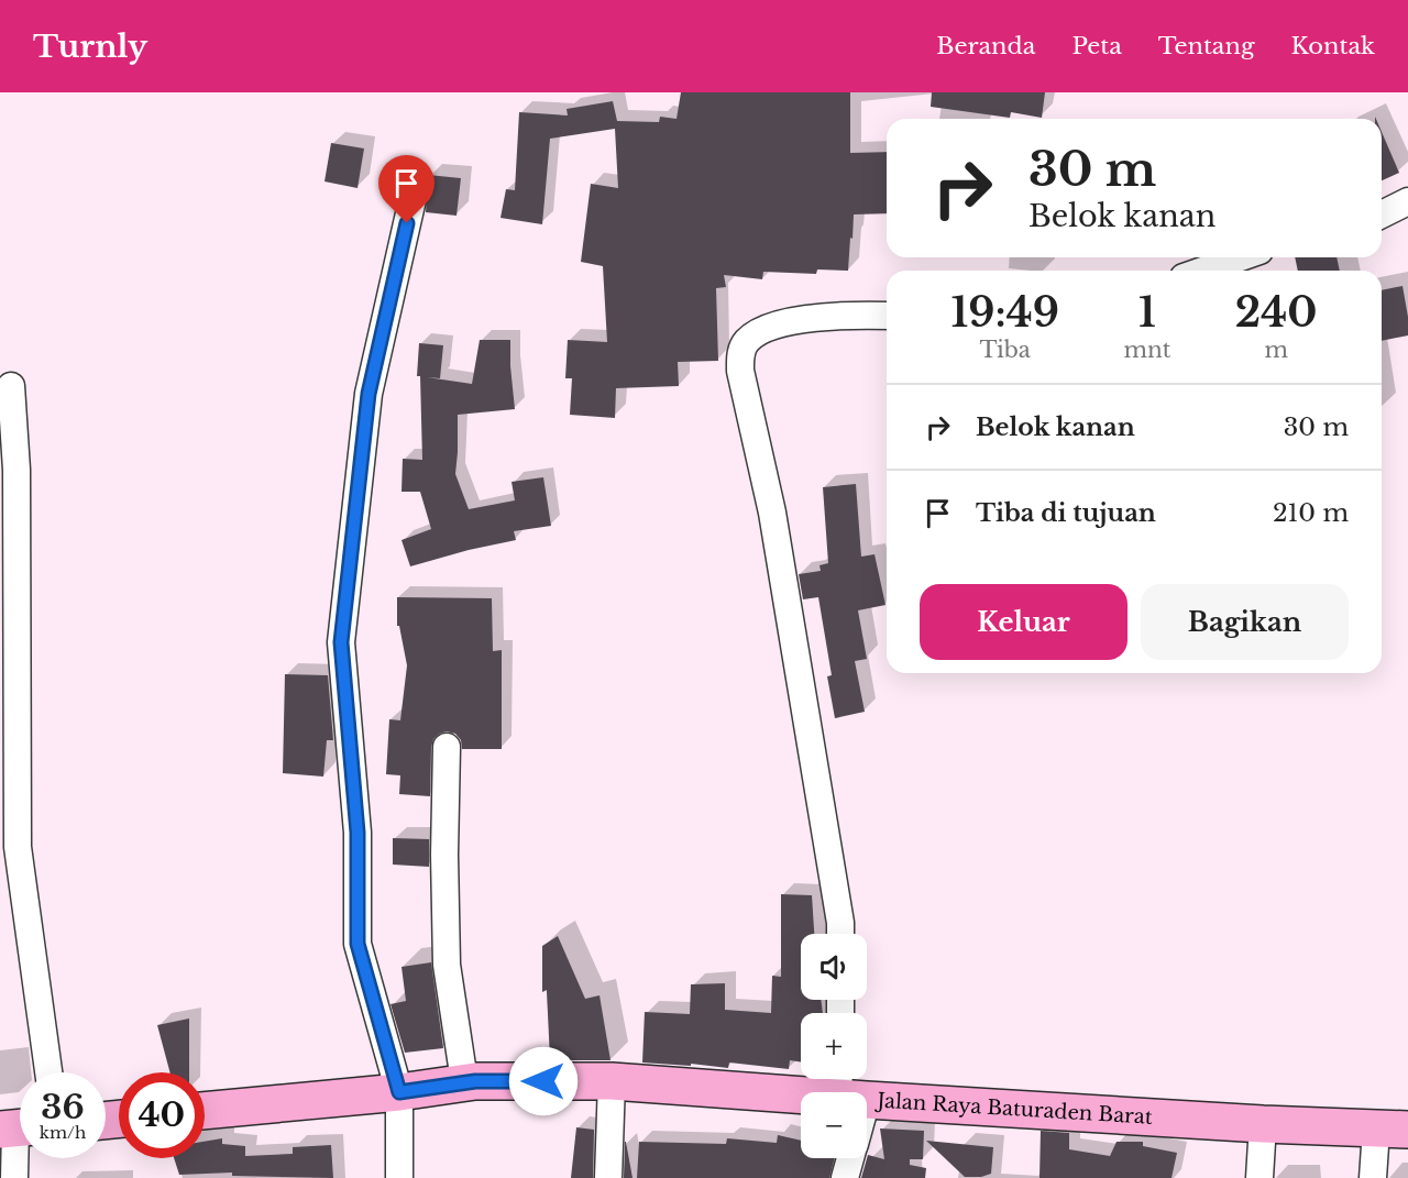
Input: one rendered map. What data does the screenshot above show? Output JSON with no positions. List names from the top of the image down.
{
  "streets": {
    "street": ["Jalan Raya Baturaden Barat"]
  },
  "page": {
    "header": "Turnly",
    "nav": [
      "Beranda",
      "Peta",
      "Tentang",
      "Kontak"
    ],
    "turn": ["30 m", "Belok kanan"],
    "eta": [
      "19:49",
      "Tiba",
      "1",
      "mnt",
      "240",
      "m"
    ],
    "list": [
      {
        "name": "Belok kanan",
        "value": "30 m"
      },
      {
        "name": "Tiba di tujuan",
        "value": "210 m"
      }
    ],
    "buttons": ["Keluar", "Bagikan"],
    "map_buttons": ["+", "−"],
    "speed": "36 km/h",
    "limit": "40"
  }
}
